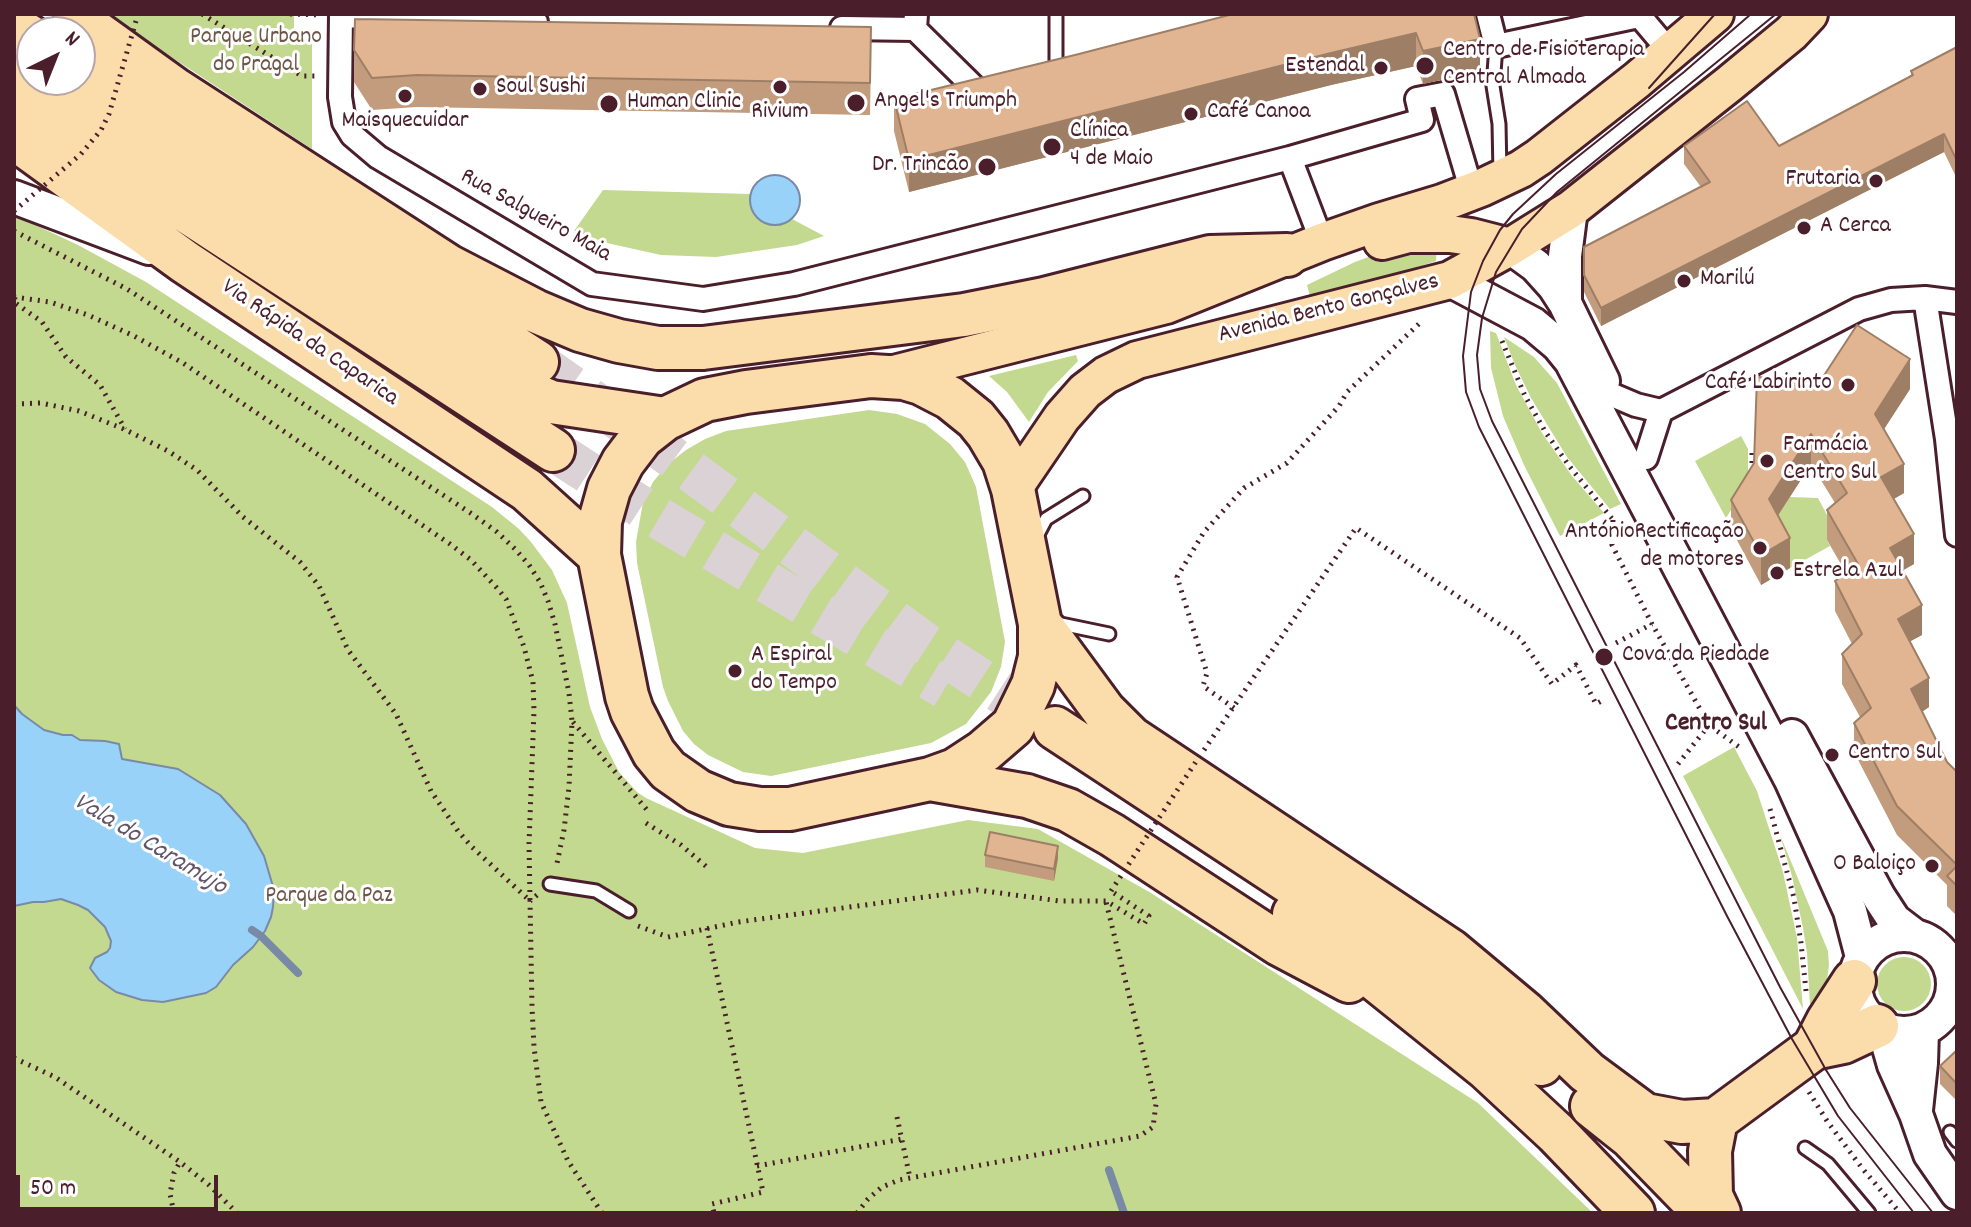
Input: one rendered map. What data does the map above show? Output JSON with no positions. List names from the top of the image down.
{
  "streets": {
    "highway": ["Via Rápida da Caparica"],
    "main road": ["Avenida Bento Gonçalves"],
    "street": ["Rua Salgueiro Maia"]
  },
  "districts": ["Centro Sul"],
  "water": ["Vala do Caramujo"],
  "parks": ["Parque Urbano do Pragal", "Parque da Paz"],
  "places": [
    "Centro de Fisioterapia Central Almada",
    "Estendal",
    "Rivium",
    "Soul Sushi",
    "Maisquecuidar",
    "Angel's Triumph",
    "Human Clinic",
    "Café Canoa",
    "Clínica 4 de Maio",
    "Dr. Trincão",
    "Frutaria",
    "A Cerca",
    "Marilú",
    "Café Labirinto",
    "Farmácia Centro Sul",
    "AntónioRectificação de motores",
    "Estrela Azul",
    "Cova da Piedade",
    "A Espiral do Tempo",
    "Centro Sul",
    "O Baloiço"
  ],
  "scale_bar": "50 m",
  "north": "top right"
}
